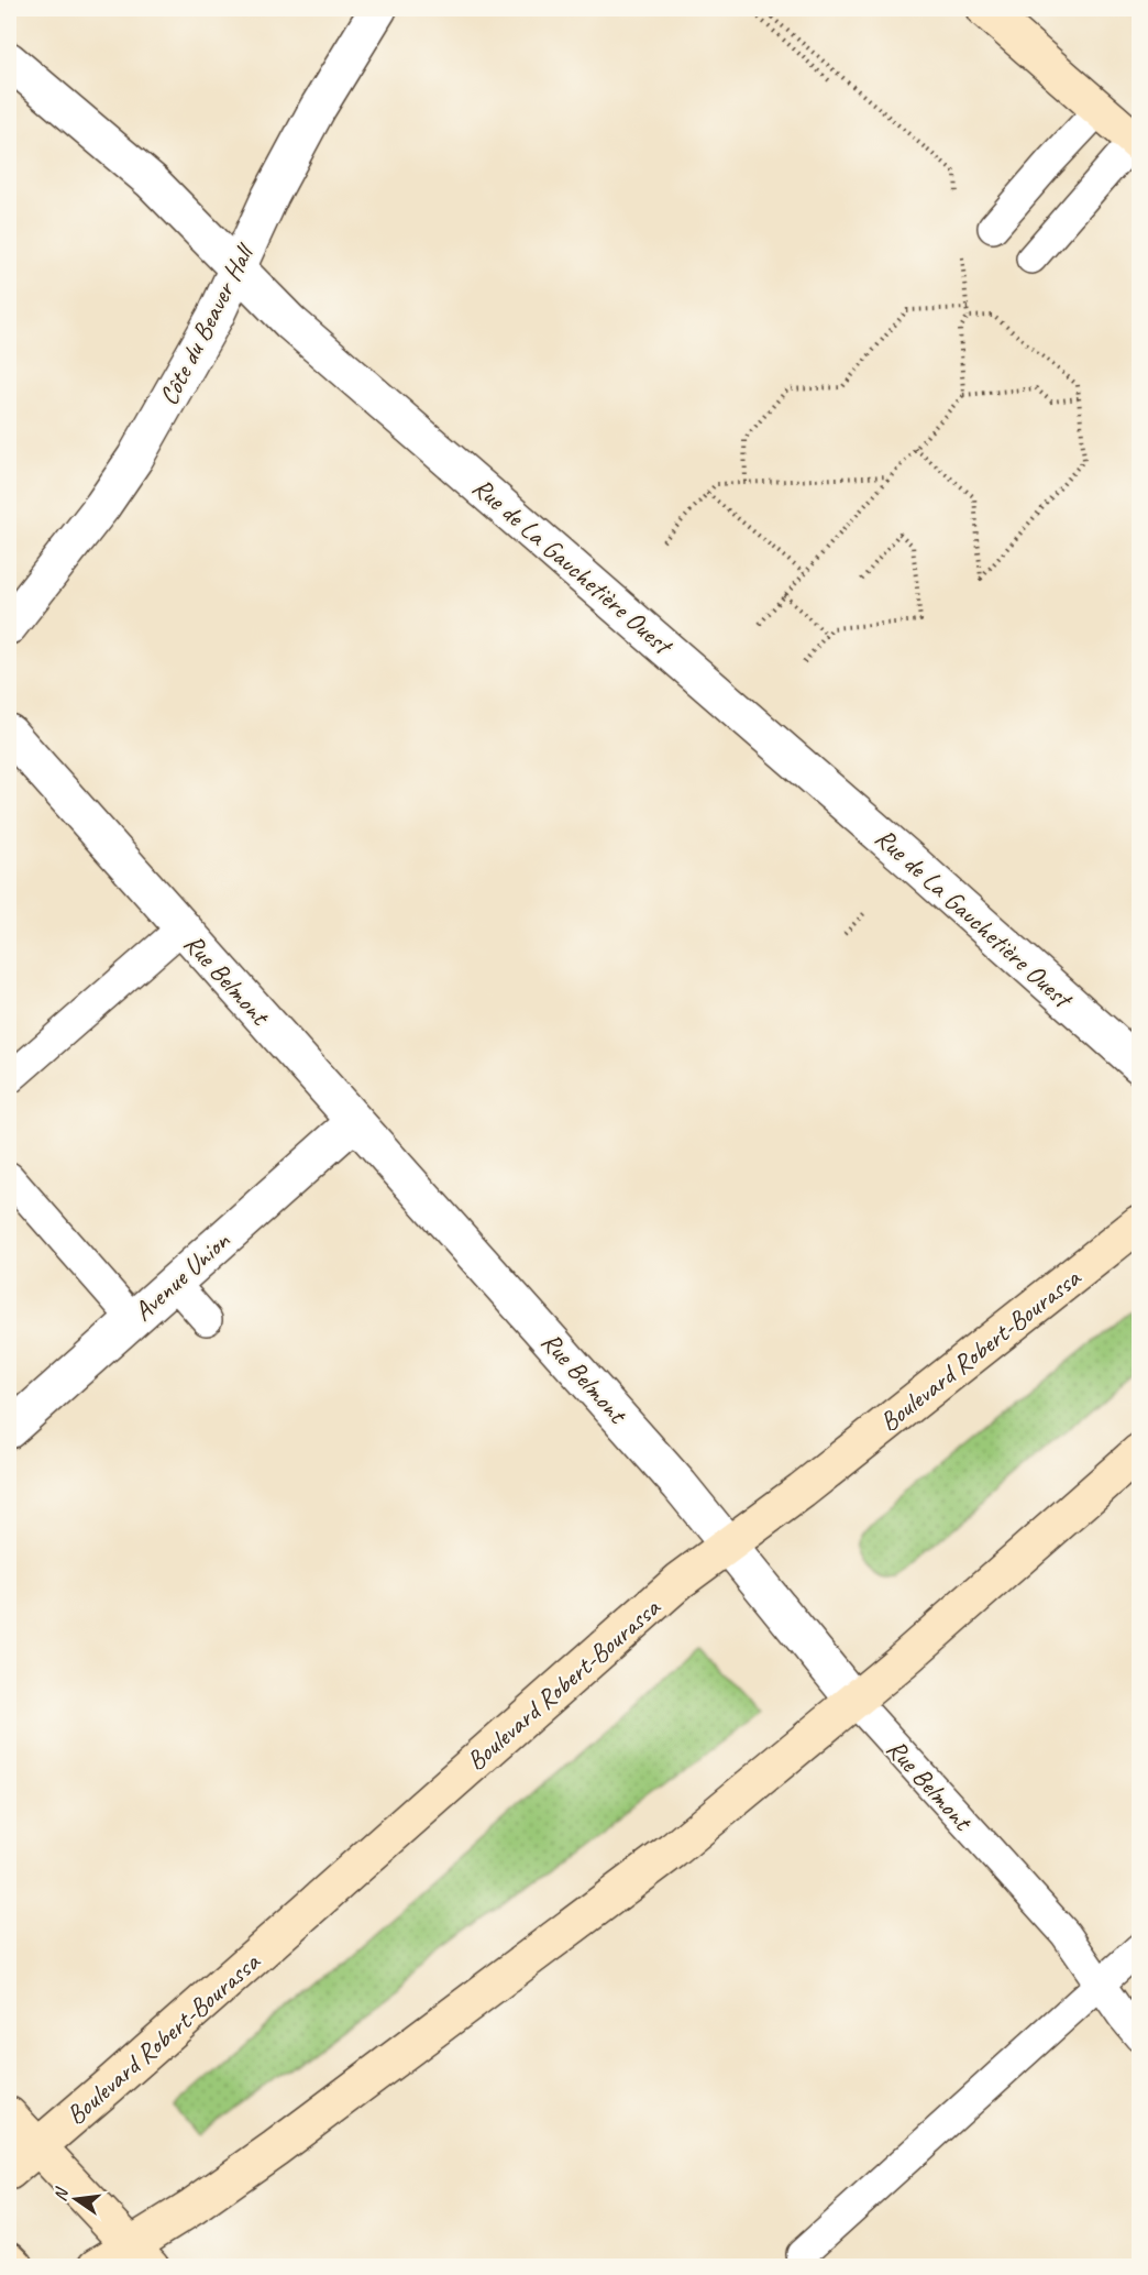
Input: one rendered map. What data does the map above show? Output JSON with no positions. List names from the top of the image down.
{
  "streets": {
    "main road": ["Boulevard Robert-Bourassa"],
    "street": [
      "Côte du Beaver Hall",
      "Rue de La Gauchetière Ouest",
      "Rue Belmont",
      "Avenue Union"
    ]
  },
  "crossings": [
    ["Côte du Beaver Hall", "Rue de La Gauchetière Ouest"],
    ["Rue Belmont", "Avenue Union"],
    ["Rue Belmont", "Boulevard Robert-Bourassa"]
  ],
  "north": "left"
}
